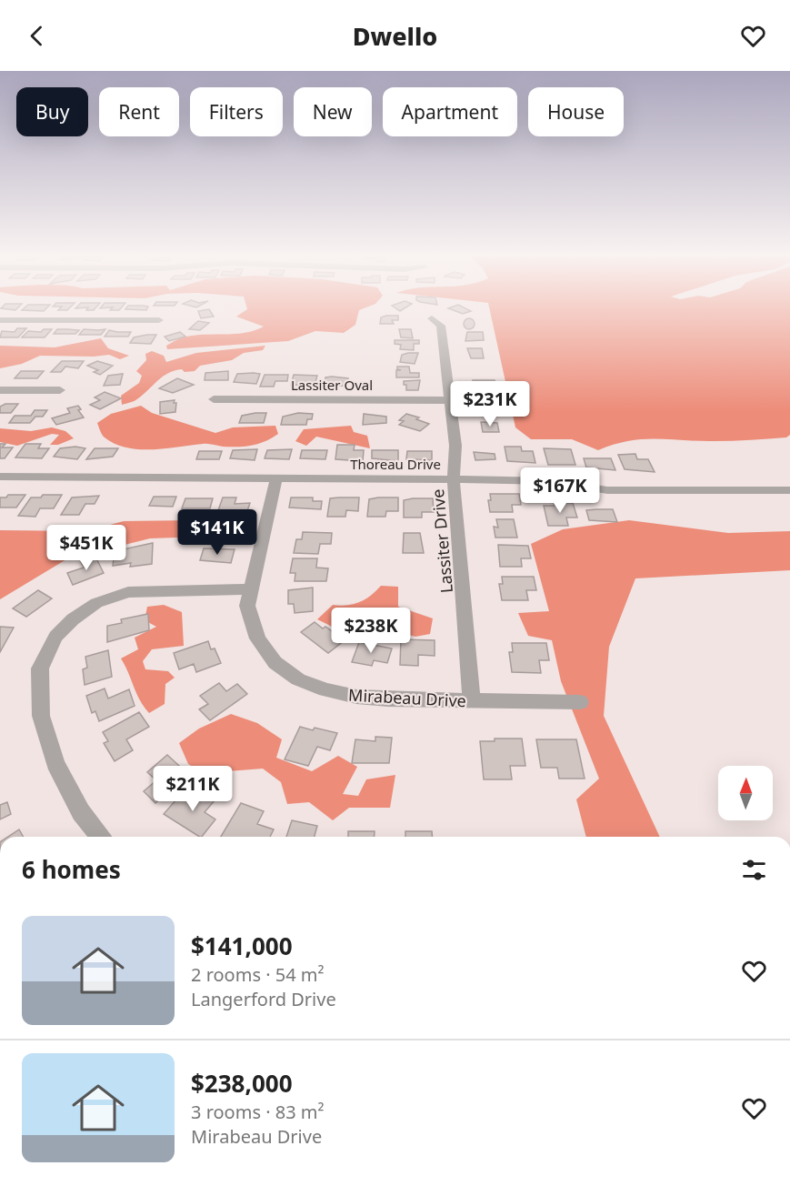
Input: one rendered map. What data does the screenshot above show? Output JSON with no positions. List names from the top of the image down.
{
  "streets": {
    "street": [
      "Lassiter Oval",
      "Thoreau Drive",
      "Lassiter Drive",
      "Mirabeau Drive"
    ]
  },
  "crossings": [
    ["Lassiter Oval", "Lassiter Drive"],
    ["Thoreau Drive", "Lassiter Drive"],
    ["Thoreau Drive", "Mirabeau Drive"],
    ["Lassiter Drive", "Mirabeau Drive"]
  ],
  "north": "top",
  "page": {
    "header": "Dwello",
    "chip": [
      "Buy",
      "Rent",
      "Filters",
      "New",
      "Apartment",
      "House"
    ],
    "price": [
      "$231K",
      "$167K",
      "$141K",
      "$451K",
      "$238K",
      "$211K"
    ],
    "heading": "6 homes",
    "list": [
      {
        "name": "$141,000",
        "note": "2 rooms · 54 m² · Langerford Drive"
      },
      {
        "name": "$238,000",
        "note": "3 rooms · 83 m² · Mirabeau Drive"
      }
    ]
  }
}
